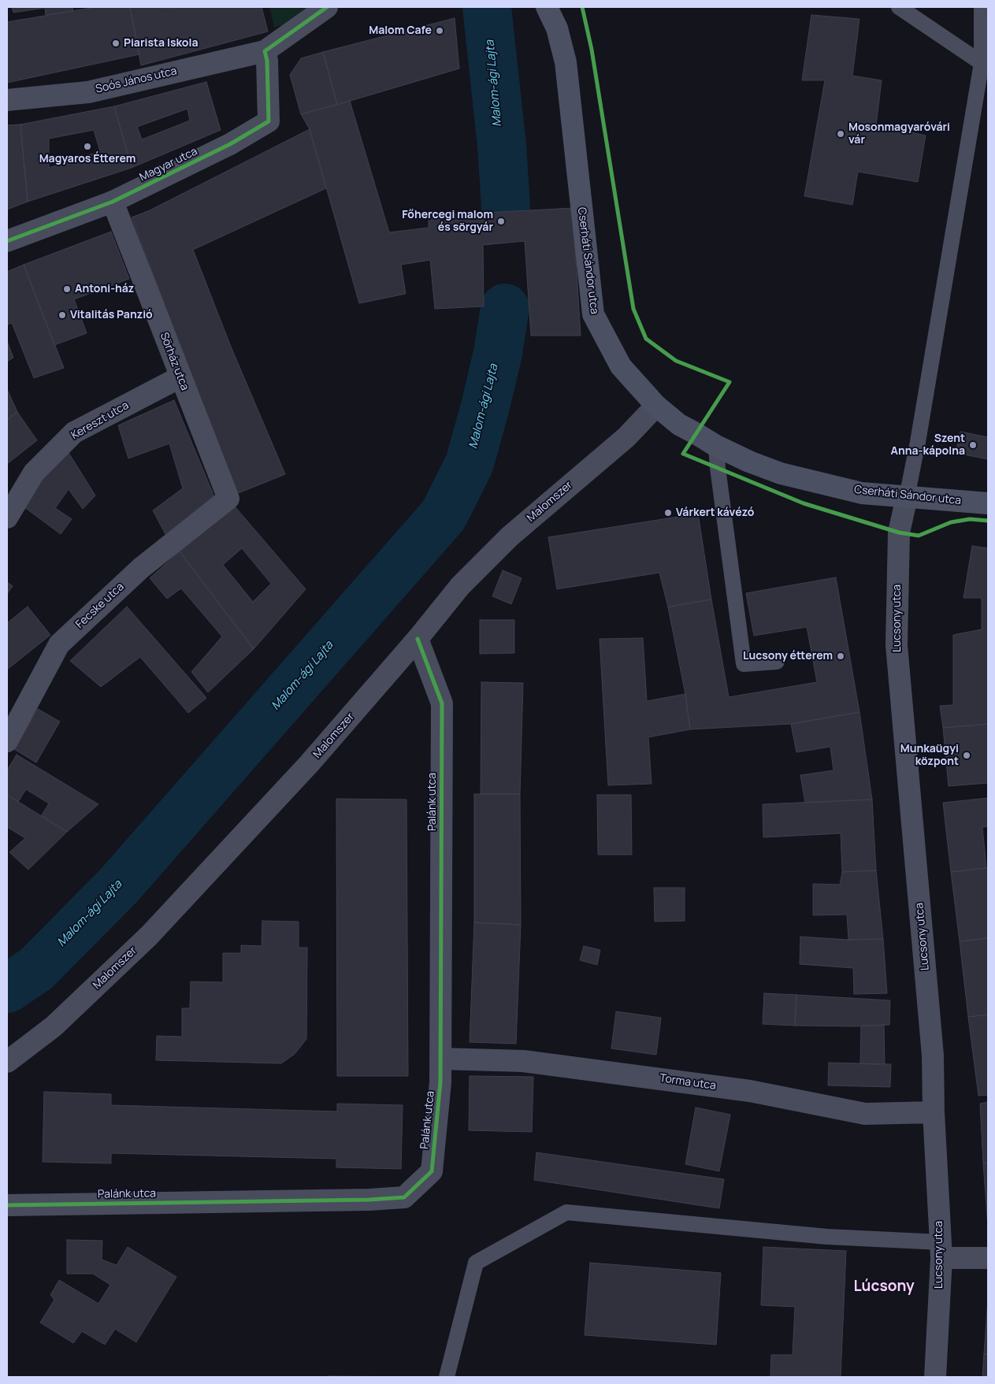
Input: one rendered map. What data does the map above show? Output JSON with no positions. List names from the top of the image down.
{
  "streets": {
    "main road": ["Cserháti Sándor utca"],
    "street": [
      "Soós János utca",
      "Magyar utca",
      "Sörház utca",
      "Kereszt utca",
      "Malomszer",
      "Fecske utca",
      "Lucsony utca",
      "Palánk utca",
      "Torma utca"
    ]
  },
  "crossings": [
    ["Soós János utca", "Magyar utca"],
    ["Magyar utca", "Sörház utca"],
    ["Cserháti Sándor utca", "Malomszer"],
    ["Cserháti Sándor utca", "Lucsony utca"],
    ["Sörház utca", "Kereszt utca"],
    ["Sörház utca", "Fecske utca"],
    ["Malomszer", "Palánk utca"],
    ["Lucsony utca", "Torma utca"],
    ["Palánk utca", "Torma utca"]
  ],
  "districts": ["Lúcsony"],
  "water": ["Malom-ági Lajta"],
  "places": [
    "Malom Cafe",
    "Piarista Iskola",
    "Mosonmagyaróvári vár",
    "Magyaros Étterem",
    "Főhercegi malom és sörgyár",
    "Antoni-ház",
    "Vitalitás Panzió",
    "Szent Anna-kápolna",
    "Várkert kávézó",
    "Lucsony étterem",
    "Munkaügyi központ"
  ]
}
